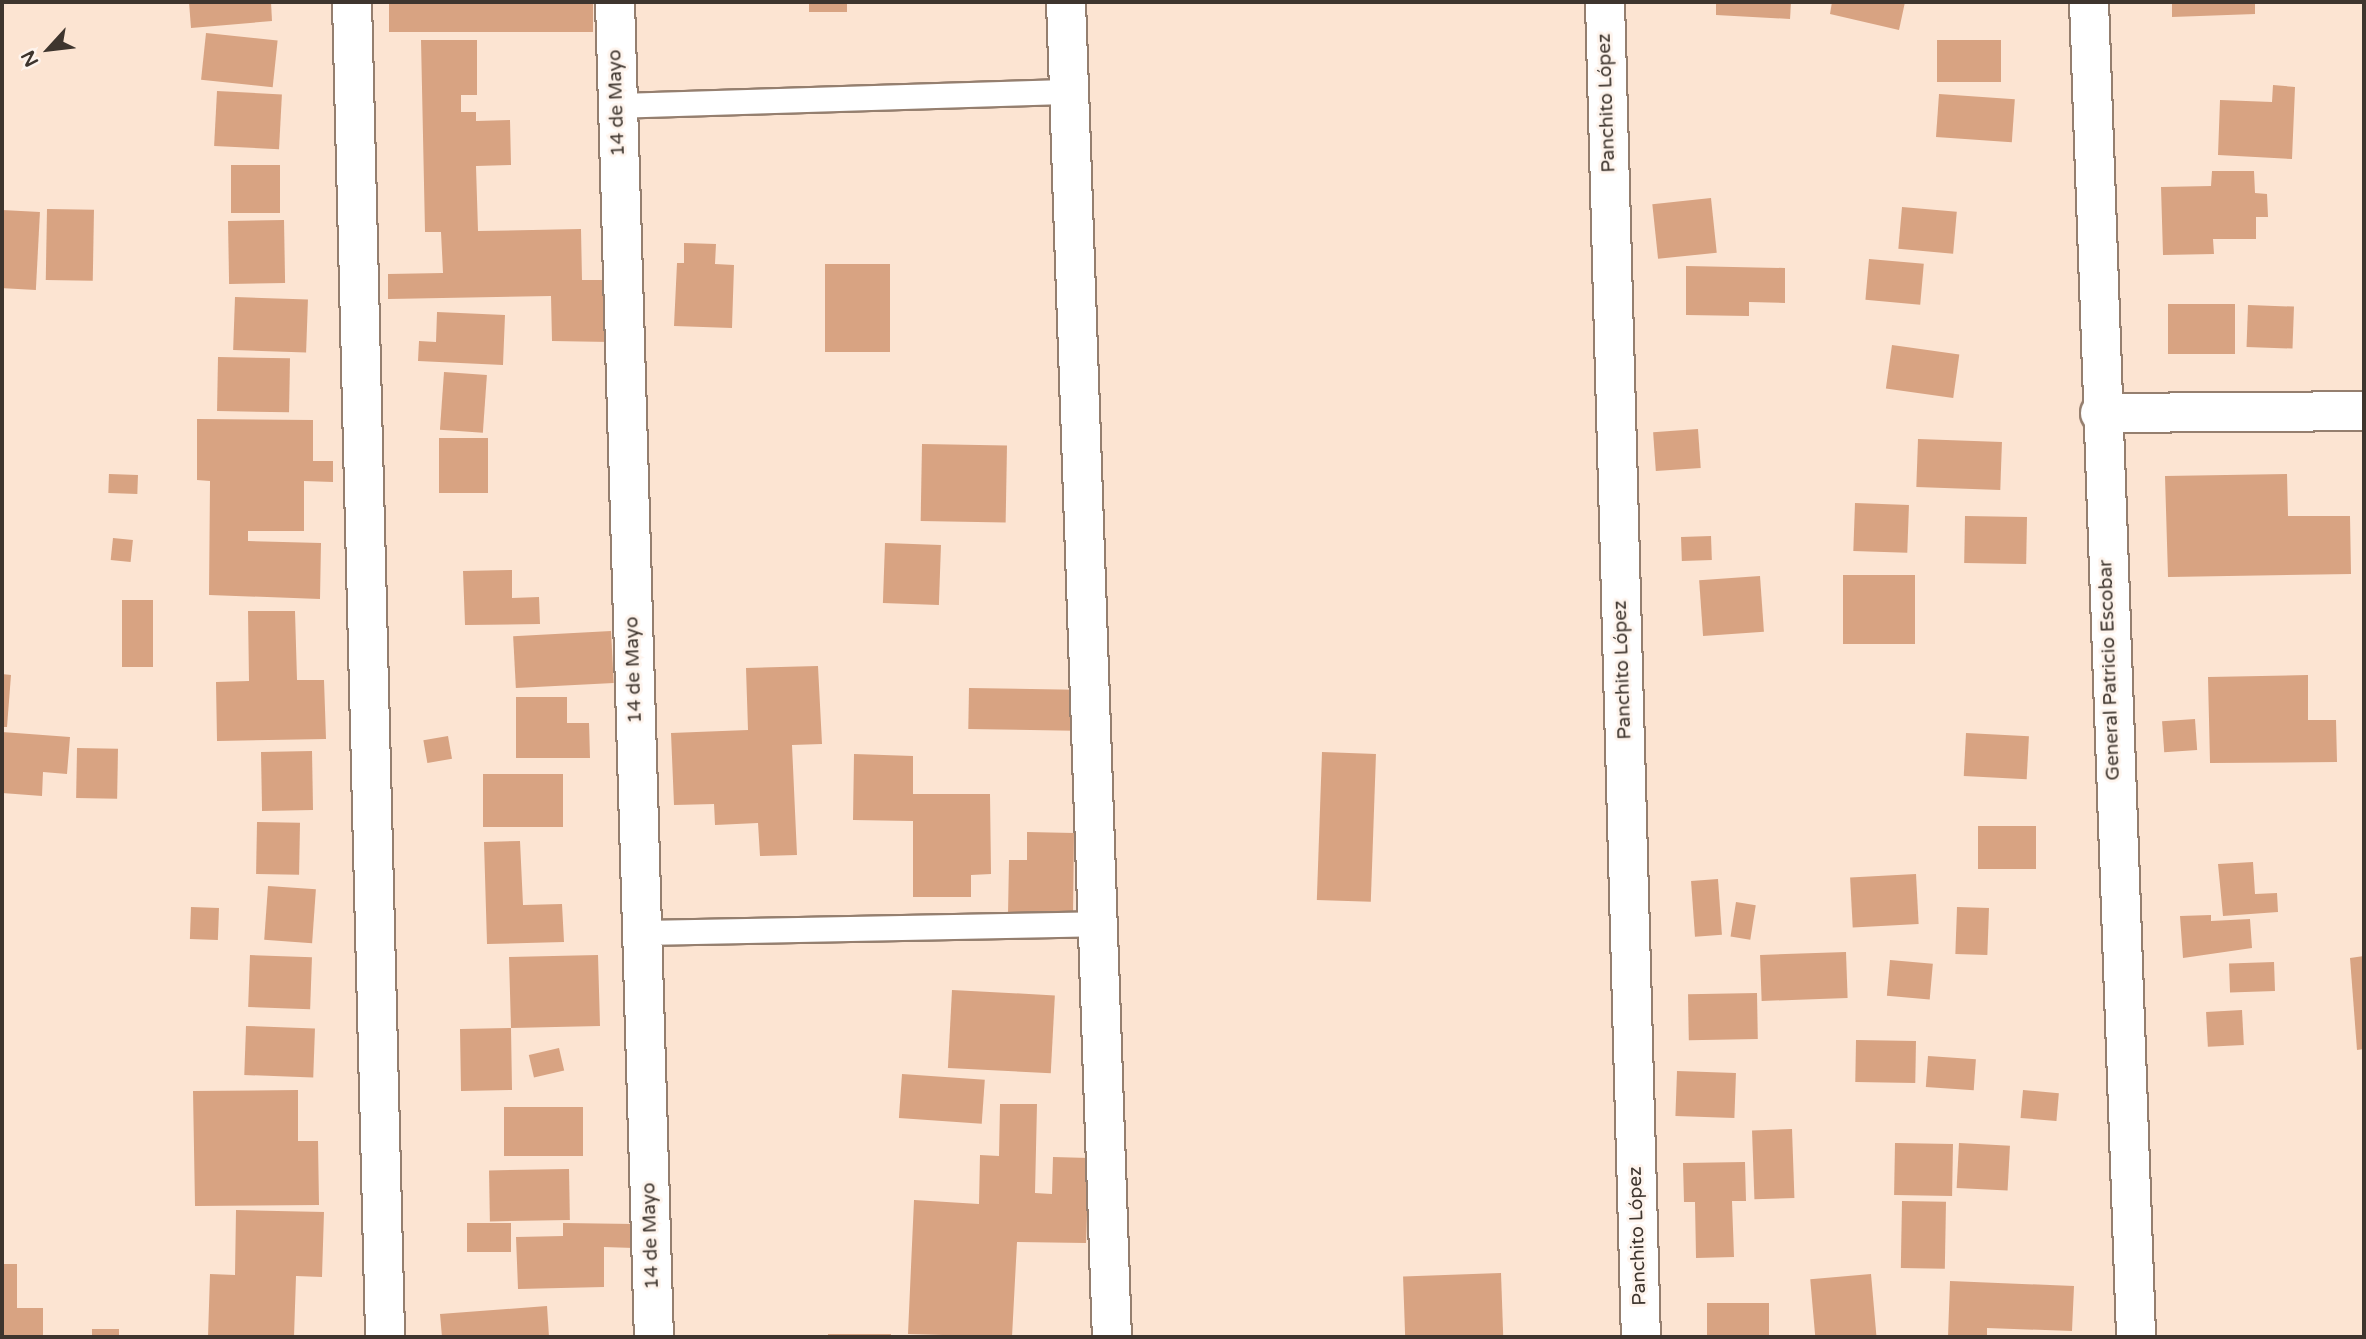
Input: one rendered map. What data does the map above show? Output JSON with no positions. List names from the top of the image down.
{
  "streets": {
    "street": ["14 de Mayo", "Panchito López", "General Patricio Escobar"]
  },
  "north": "bottom left"
}
